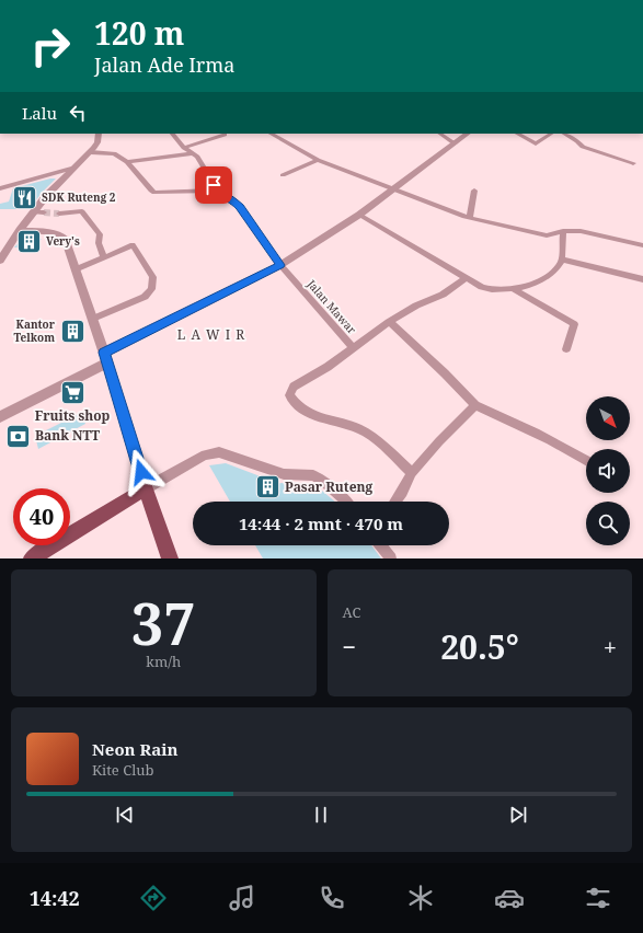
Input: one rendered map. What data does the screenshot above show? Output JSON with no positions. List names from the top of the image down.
{
  "streets": {
    "street": ["Jalan Mawar"]
  },
  "districts": ["L A W I R"],
  "places": {
    "restaurant": ["SDK Ruteng 2"],
    "building": ["Very's", "Kantor Telkom", "Pasar Ruteng"],
    "supermarket": ["Fruits shop"],
    "bank": ["Bank NTT"]
  },
  "north": "bottom right",
  "page": {
    "turn": ["120 m", "Jalan Ade Irma"],
    "then": "Lalu",
    "limit": "40",
    "trip": "14:44 · 2 mnt · 470 m",
    "tile": [
      ["37", "km/h"],
      "AC"
    ],
    "heat": ["−", "20.5°", "+"],
    "song": ["Neon Rain", "Kite Club"],
    "tabs": "14:42"
  }
}
